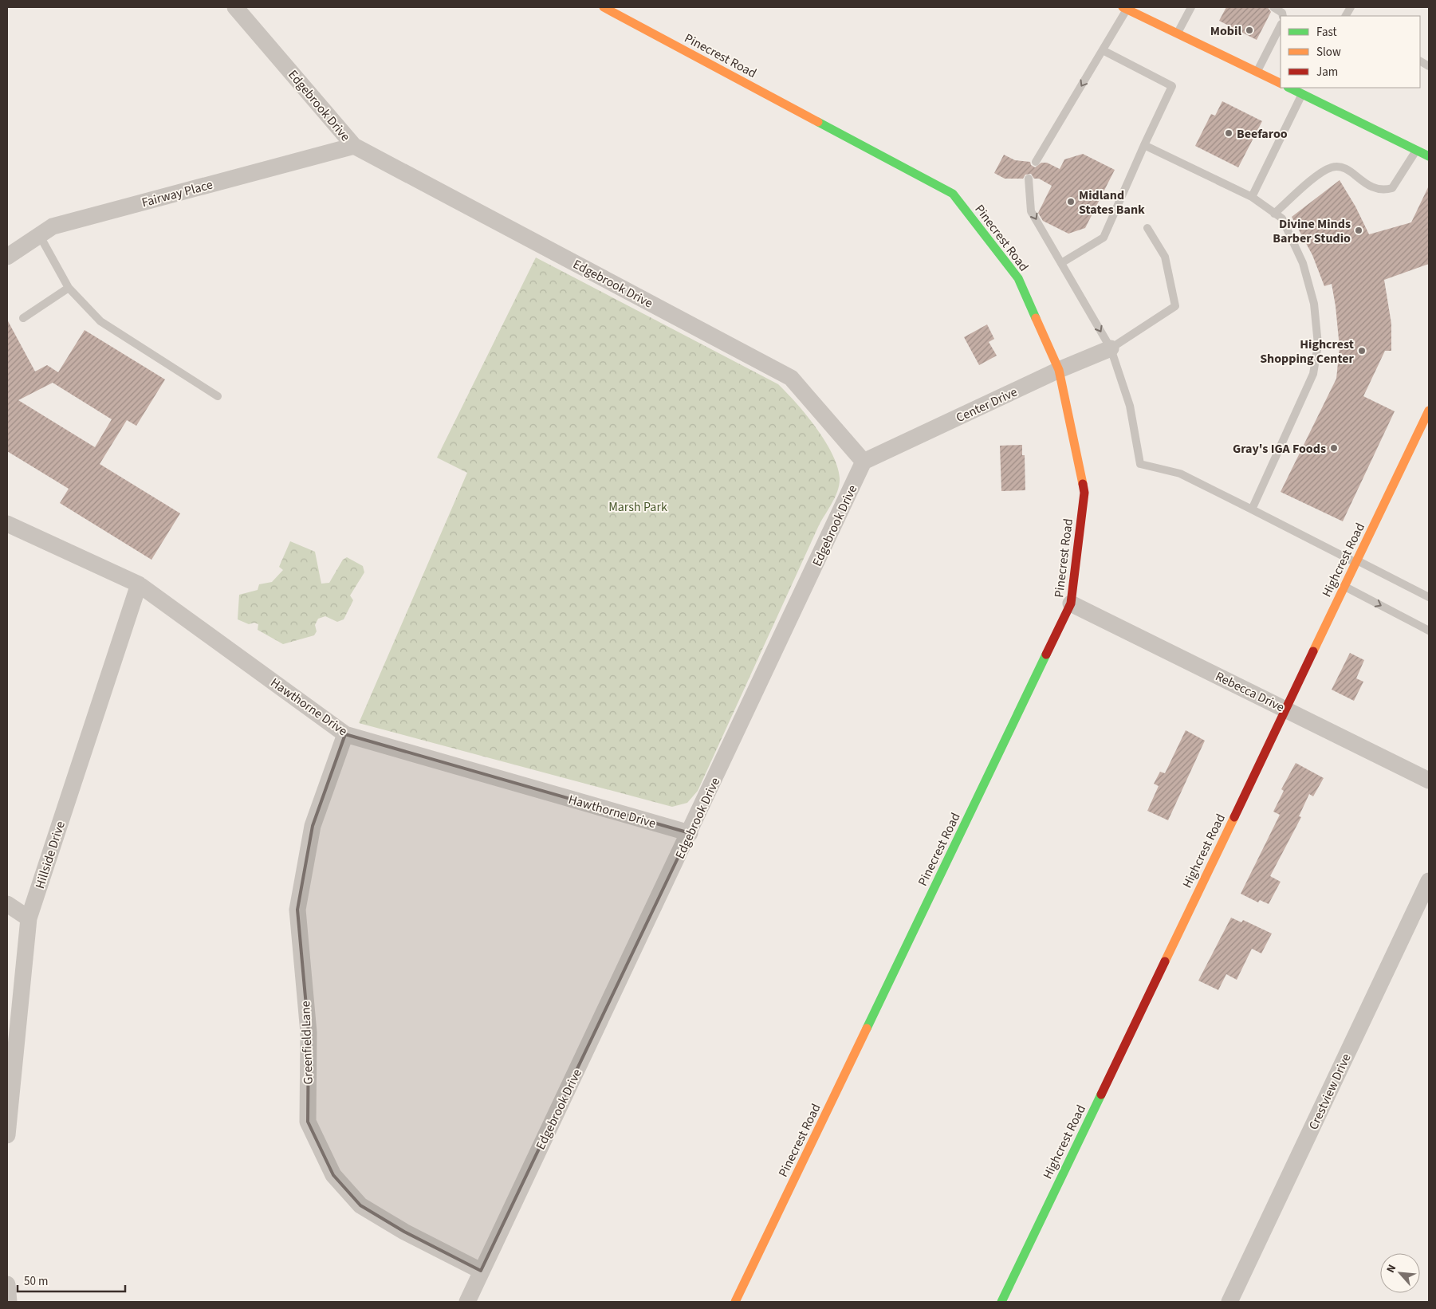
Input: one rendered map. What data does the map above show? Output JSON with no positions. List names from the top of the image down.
{
  "streets": {
    "street": [
      "Pinecrest Road",
      "Edgebrook Drive",
      "Fairway Place",
      "Center Drive",
      "Highcrest Road",
      "Rebecca Drive",
      "Hawthorne Drive",
      "Hillside Drive",
      "Greenfield Lane",
      "Crestview Drive"
    ]
  },
  "crossings": [
    ["Pinecrest Road", "Center Drive"],
    ["Pinecrest Road", "Rebecca Drive"],
    ["Edgebrook Drive", "Fairway Place"],
    ["Edgebrook Drive", "Center Drive"],
    ["Edgebrook Drive", "Hawthorne Drive"],
    ["Edgebrook Drive", "Greenfield Lane"],
    ["Highcrest Road", "Rebecca Drive"],
    ["Hawthorne Drive", "Hillside Drive"],
    ["Hawthorne Drive", "Greenfield Lane"]
  ],
  "parks": ["Marsh Park"],
  "places": [
    "Mobil",
    "Beefaroo",
    "Midland States Bank",
    "Divine Minds Barber Studio",
    "Highcrest Shopping Center",
    "Gray's IGA Foods"
  ],
  "legend": ["Fast", "Slow", "Jam"],
  "scale_bar": "50 m",
  "north": "top left"
}
